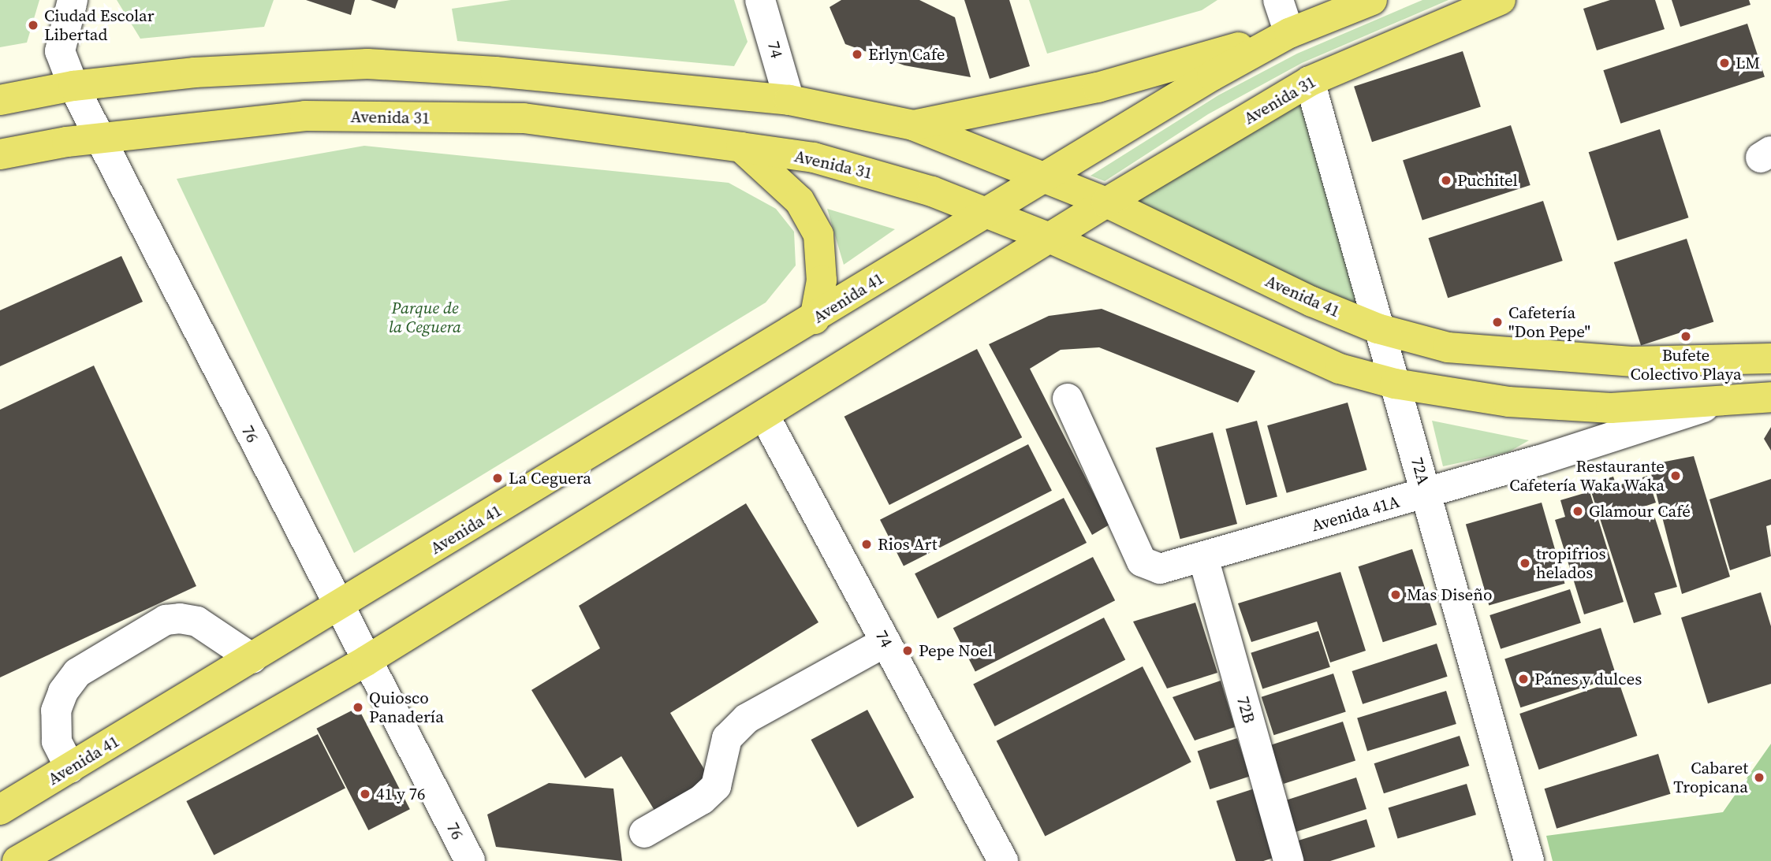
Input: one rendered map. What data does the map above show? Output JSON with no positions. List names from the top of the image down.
{
  "streets": {
    "main road": ["Avenida 31", "Avenida 41"],
    "street": [
      "74",
      "76",
      "72A",
      "Avenida 41A",
      "72B"
    ]
  },
  "crossings": [
    ["Avenida 31", "Avenida 41"],
    ["Avenida 31", "76"],
    ["Avenida 31", "72A"],
    ["Avenida 41", "76"],
    ["Avenida 41", "72A"],
    ["72A", "Avenida 41A"],
    ["Avenida 41A", "72B"]
  ],
  "parks": ["Parque de la Ceguera"],
  "places": [
    "Ciudad Escolar Libertad",
    "Erlyn Cafe",
    "LM",
    "Puchitel",
    "Cafetería \"Don Pepe\"",
    "Bufete Colectivo Playa",
    "Restaurante Cafetería Waka Waka",
    "La Ceguera",
    "Glamour Café",
    "Rios Art",
    "tropifrios helados",
    "Mas Diseño",
    "Pepe Noel",
    "Panes y dulces",
    "Quiosco Panadería",
    "Cabaret Tropicana",
    "41 y 76"
  ]
}
